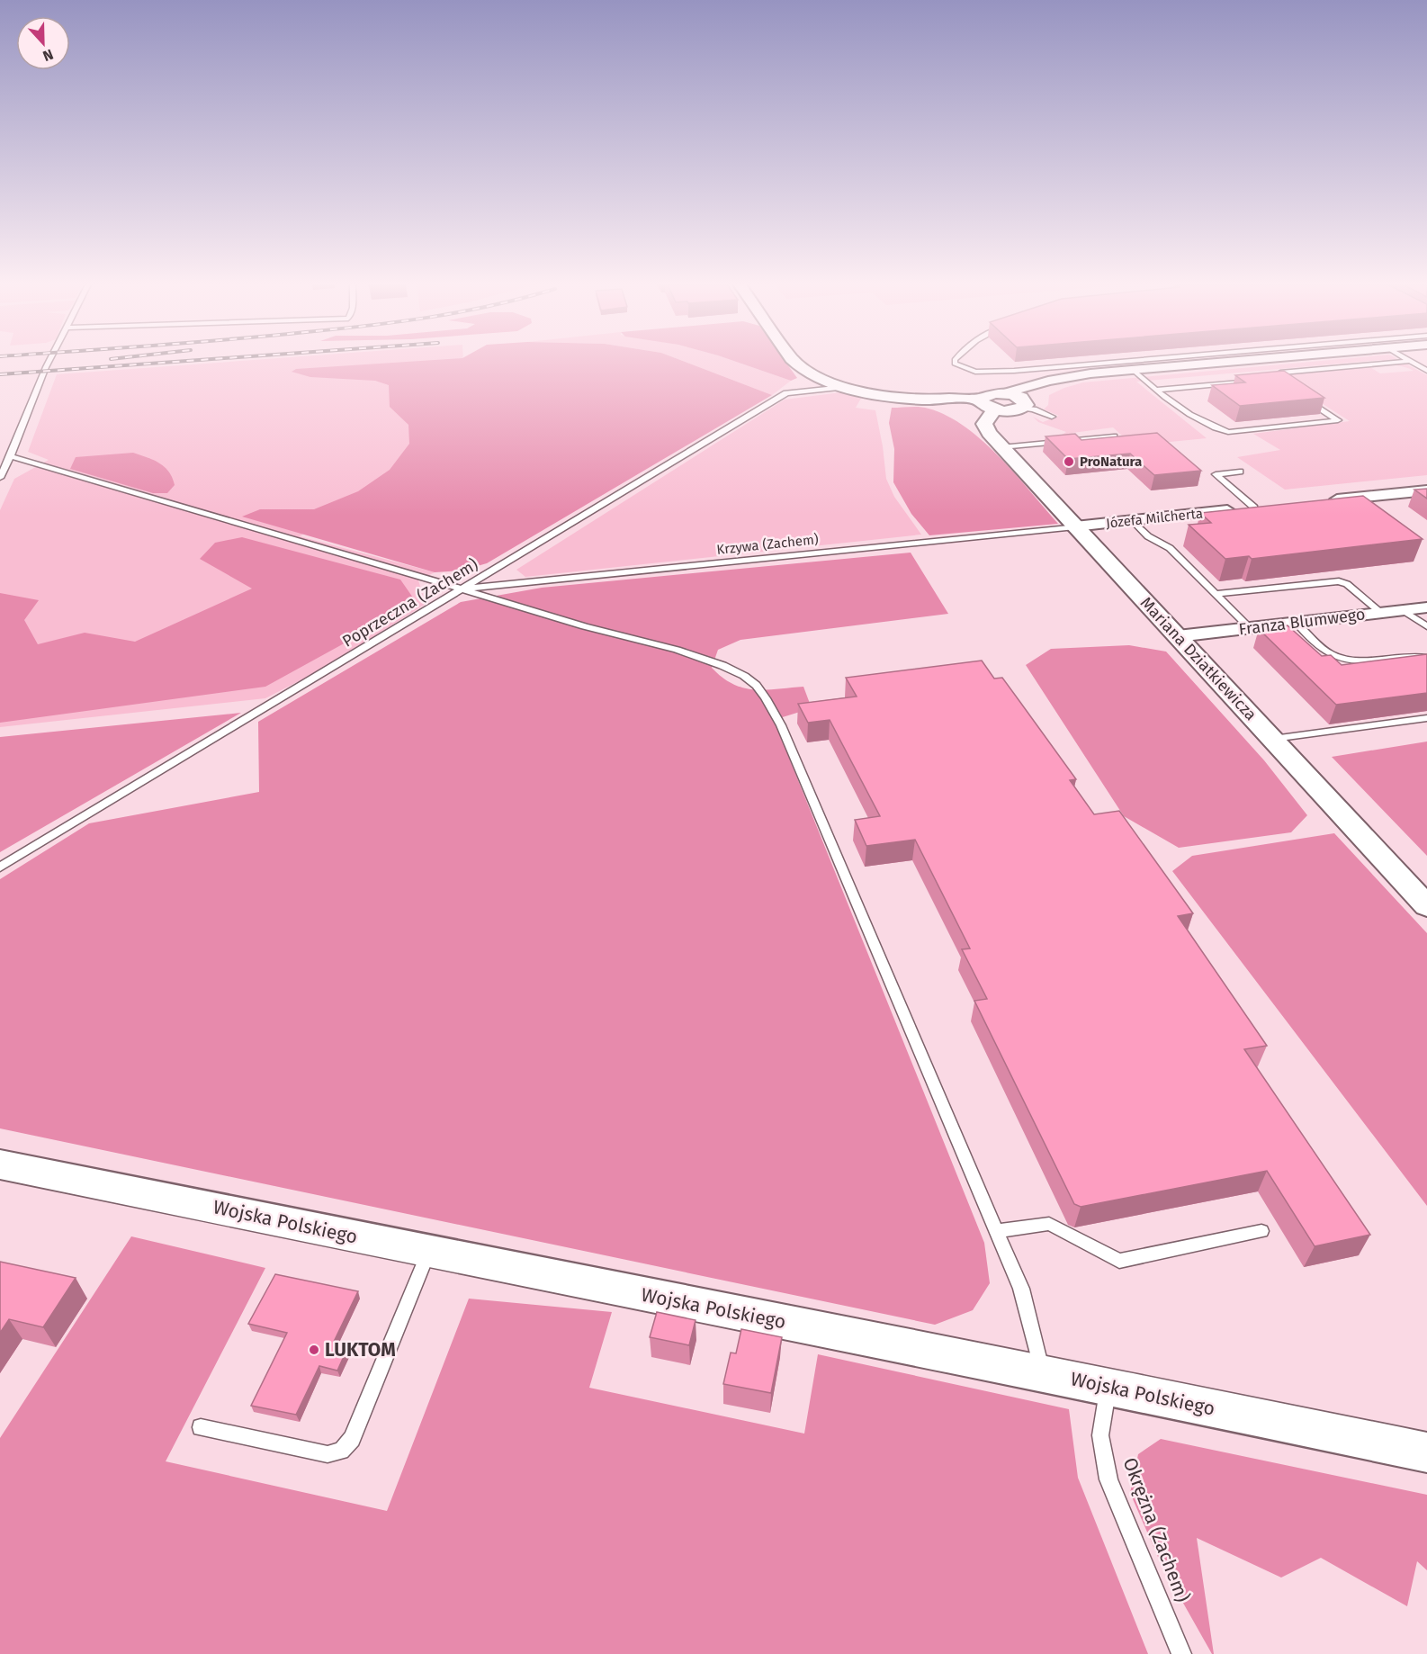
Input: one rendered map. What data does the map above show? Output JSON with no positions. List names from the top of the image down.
{
  "streets": {
    "street": [
      "Józefa Milcherta",
      "Franza Blumwego",
      "Mariana Dziatkiewicza",
      "Wojska Polskiego"
    ],
    "lane": ["Krzywa (Zachem)", "Poprzeczna (Zachem)", "Okrężna (Zachem)"]
  },
  "crossings": [
    ["Józefa Milcherta", "Krzywa (Zachem)"],
    ["Józefa Milcherta", "Mariana Dziatkiewicza"],
    ["Krzywa (Zachem)", "Poprzeczna (Zachem)"],
    ["Krzywa (Zachem)", "Mariana Dziatkiewicza"],
    ["Franza Blumwego", "Mariana Dziatkiewicza"],
    ["Wojska Polskiego", "Okrężna (Zachem)"]
  ],
  "places": ["ProNatura", "LUKTOM"],
  "north": "bottom"
}
